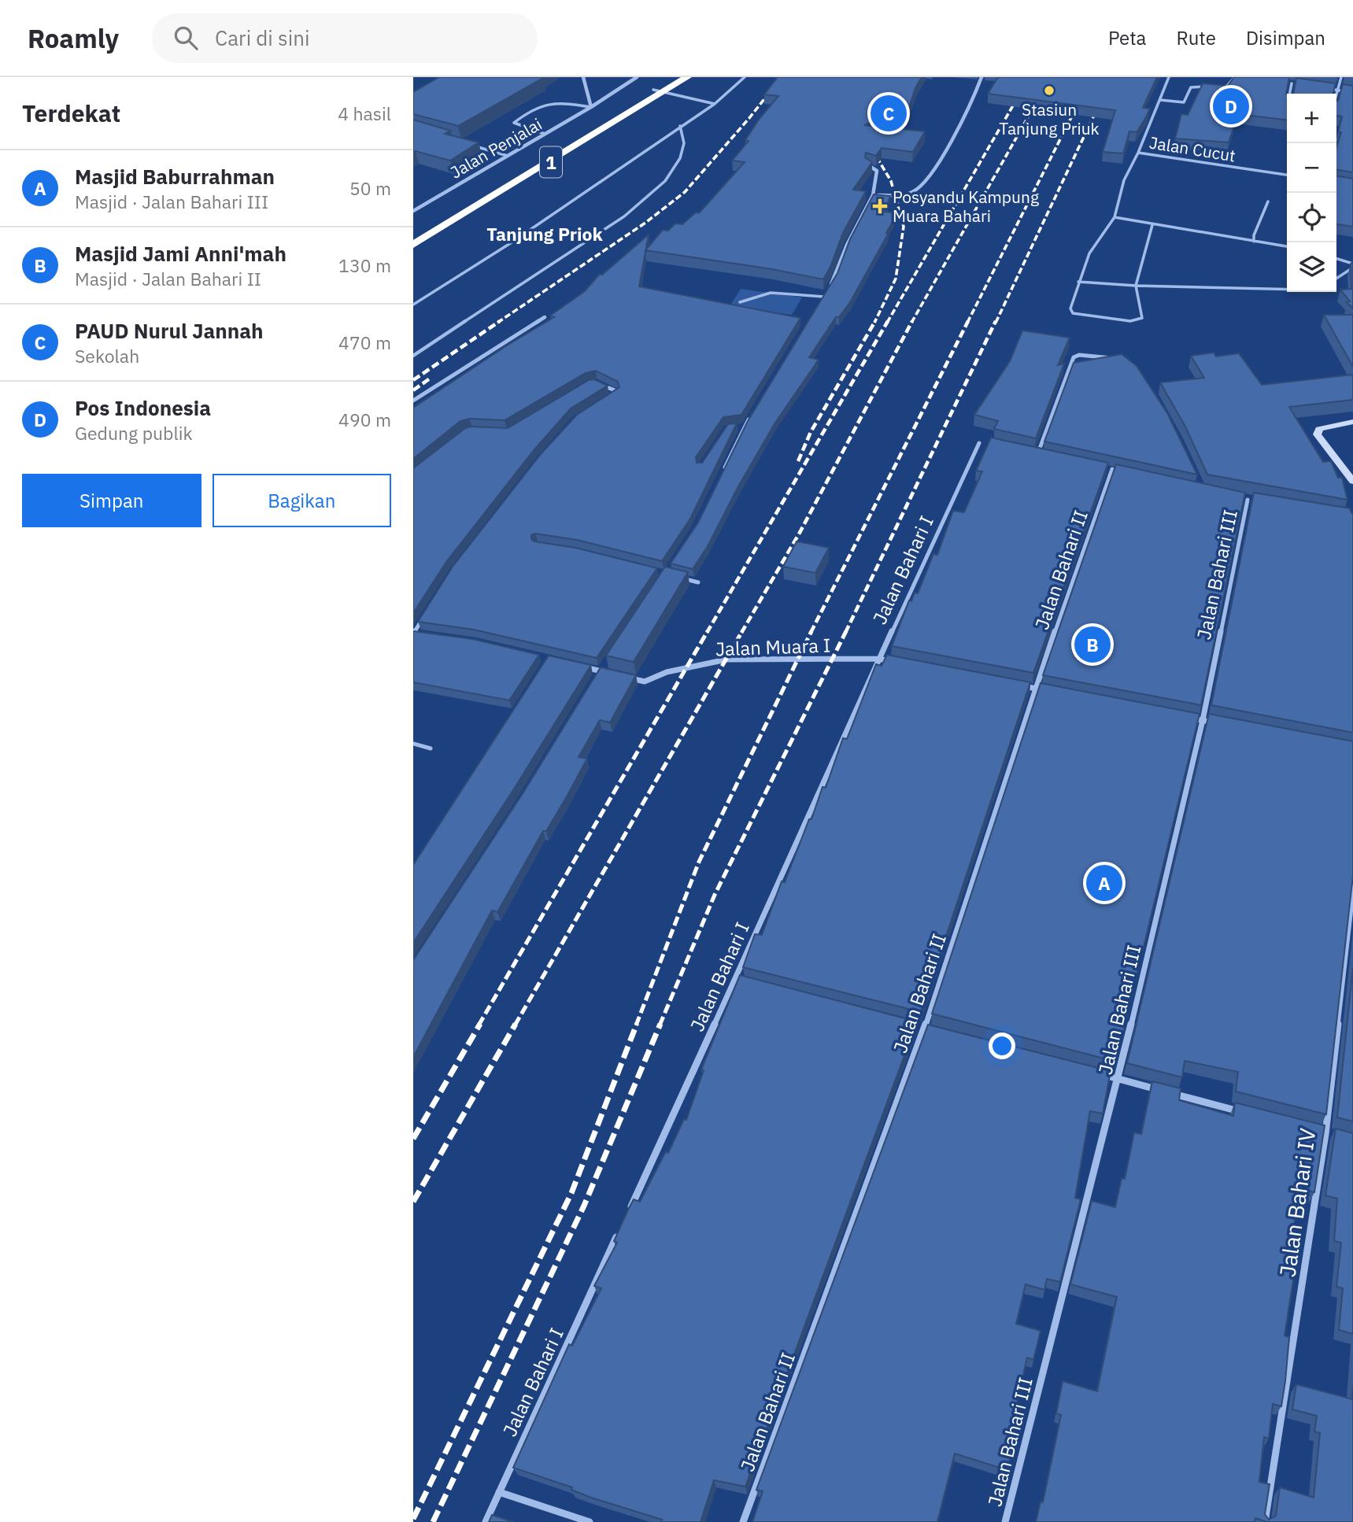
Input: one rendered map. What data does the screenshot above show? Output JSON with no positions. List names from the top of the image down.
{
  "streets": {
    "highway": ["1"],
    "street": [
      "Jalan Penjalai",
      "Jalan Bahari I",
      "Jalan Bahari II",
      "Jalan Bahari III",
      "Jalan Muara I",
      "Jalan Bahari IV"
    ],
    "lane": ["Jalan Cucut"]
  },
  "crossings": [
    ["Jalan Bahari I", "Jalan Muara I"]
  ],
  "districts": ["Tanjung Priok"],
  "places": {
    "other": ["Stasiun Tanjung Priuk"],
    "health": ["Posyandu Kampung Muara Bahari"]
  },
  "page": {
    "header": "Roamly",
    "search": "Cari di sini",
    "nav": ["Peta", "Rute", "Disimpan"],
    "heading": ["Terdekat", "4 hasil"],
    "pins": [
      "D",
      "C",
      "B",
      "A"
    ],
    "map_buttons": ["+", "−"],
    "list": [
      {
        "mark": "A",
        "name": "Masjid Baburrahman",
        "note": "Masjid · Jalan Bahari III",
        "value": "50 m"
      },
      {
        "mark": "B",
        "name": "Masjid Jami Anni'mah",
        "note": "Masjid · Jalan Bahari II",
        "value": "130 m"
      },
      {
        "mark": "C",
        "name": "PAUD Nurul Jannah",
        "note": "Sekolah",
        "value": "470 m"
      },
      {
        "mark": "D",
        "name": "Pos Indonesia",
        "note": "Gedung publik",
        "value": "490 m"
      }
    ],
    "buttons": ["Simpan", "Bagikan"]
  }
}
